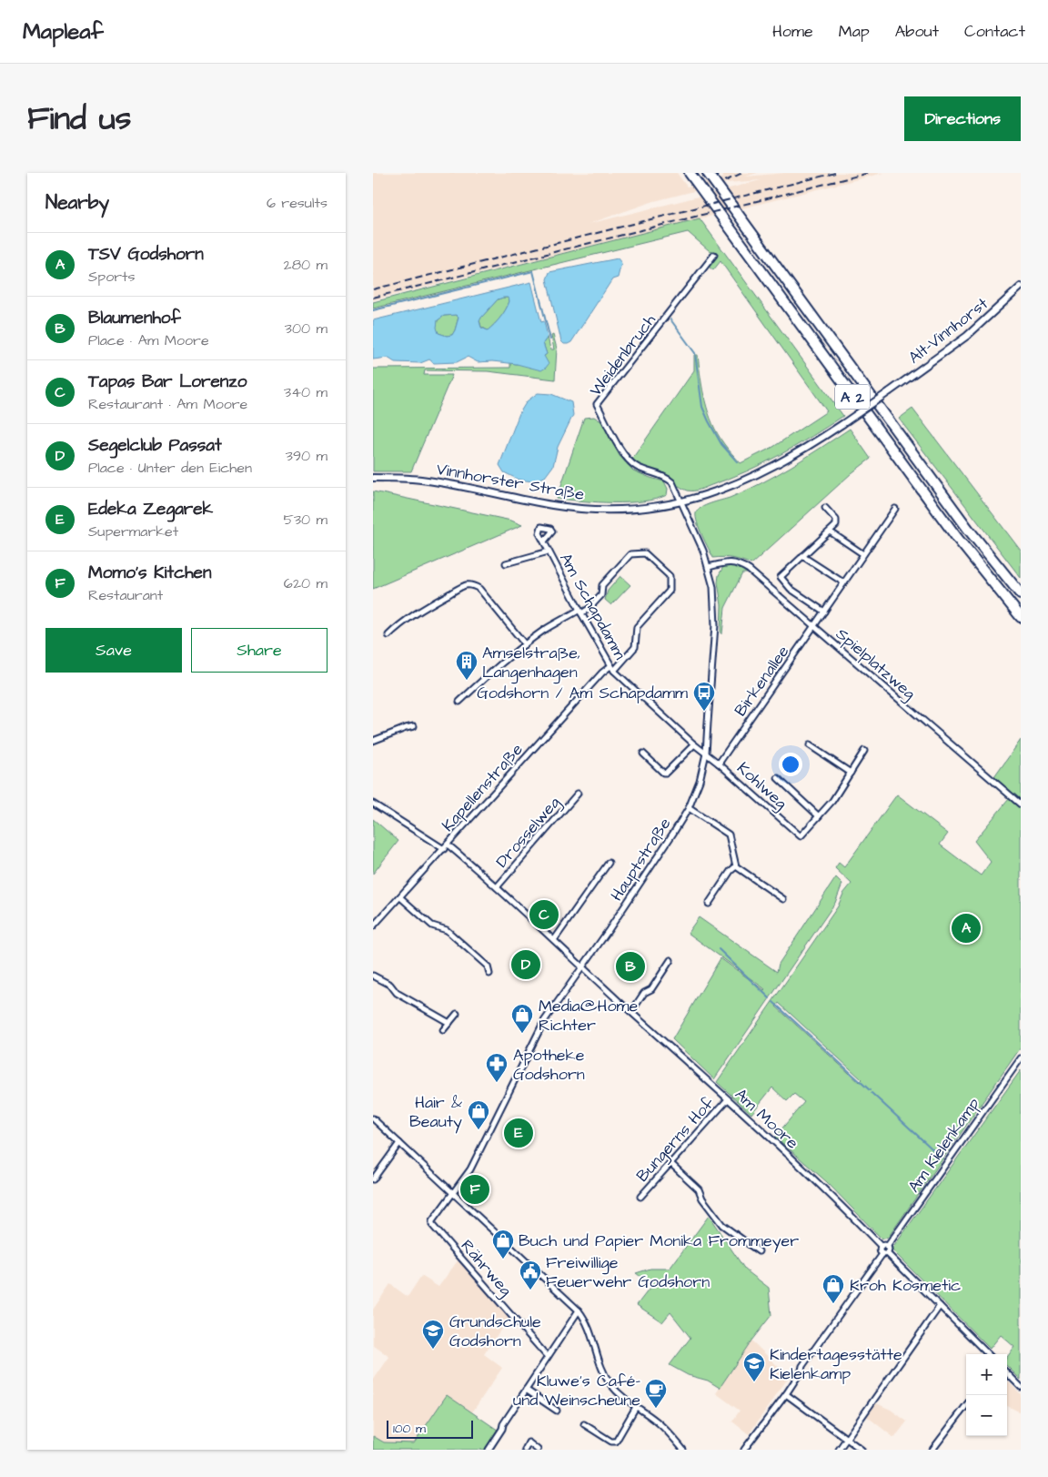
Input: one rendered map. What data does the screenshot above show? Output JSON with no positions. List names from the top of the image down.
{
  "streets": {
    "highway": ["A 2"],
    "street": [
      "Alt-Vinnhorst",
      "Weidenbruch",
      "Vinnhorster Straße",
      "Am Schapdamm",
      "Spielplatzweg",
      "Birkenallee",
      "Kohlweg",
      "Kapellenstraße",
      "Drosselweg",
      "Hauptstraße",
      "Am Moore",
      "Bungerns Hof",
      "Am Kielenkamp",
      "Rährweg"
    ]
  },
  "crossings": [
    ["Alt-Vinnhorst", "Vinnhorster Straße"],
    ["Weidenbruch", "Vinnhorster Straße"],
    ["Weidenbruch", "Hauptstraße"],
    ["Vinnhorster Straße", "Hauptstraße"],
    ["Am Schapdamm", "Kohlweg"],
    ["Am Schapdamm", "Kapellenstraße"],
    ["Am Schapdamm", "Hauptstraße"],
    ["Spielplatzweg", "Birkenallee"],
    ["Spielplatzweg", "Hauptstraße"],
    ["Birkenallee", "Kohlweg"],
    ["Kohlweg", "Hauptstraße"],
    ["Kapellenstraße", "Am Moore"],
    ["Drosselweg", "Am Moore"],
    ["Hauptstraße", "Am Moore"],
    ["Hauptstraße", "Rährweg"],
    ["Am Moore", "Bungerns Hof"],
    ["Am Moore", "Am Kielenkamp"]
  ],
  "places": {
    "building": ["Amselstraße, Langenhagen"],
    "bus stop": ["Godshorn / Am Schapdamm"],
    "shop": [
      "Media@Home Richter",
      "Hair & Beauty",
      "Buch und Papier Monika Frommeyer",
      "Kroh Kosmetic"
    ],
    "pharmacy": ["Apotheke Godshorn"],
    "public building": ["Freiwillige Feuerwehr Godshorn"],
    "school or university": ["Grundschule Godshorn", "Kindertagesstätte Kielenkamp"],
    "cafe": ["Kluwe's Café- und Weinscheune"]
  },
  "scale_bar": "100 m",
  "page": {
    "header": "Mapleaf",
    "nav": [
      "Home",
      "Map",
      "About",
      "Contact"
    ],
    "title": "Find us",
    "buttons": [
      "Directions",
      ["Save", "Share"]
    ],
    "heading": ["Nearby", "6 results"],
    "list": [
      {
        "mark": "A",
        "name": "TSV Godshorn",
        "note": "Sports",
        "value": "280 m"
      },
      {
        "mark": "B",
        "name": "Blaumenhof",
        "note": "Place · Am Moore",
        "value": "300 m"
      },
      {
        "mark": "C",
        "name": "Tapas Bar Lorenzo",
        "note": "Restaurant · Am Moore",
        "value": "340 m"
      },
      {
        "mark": "D",
        "name": "Segelclub Passat",
        "note": "Place · Unter den Eichen",
        "value": "390 m"
      },
      {
        "mark": "E",
        "name": "Edeka Zegarek",
        "note": "Supermarket",
        "value": "530 m"
      },
      {
        "mark": "F",
        "name": "Momo's Kitchen",
        "note": "Restaurant",
        "value": "620 m"
      }
    ],
    "pins": [
      "C",
      "A",
      "D",
      "B",
      "E",
      "F"
    ],
    "map_buttons": ["+", "−"],
    "scale": "100 m"
  }
}
